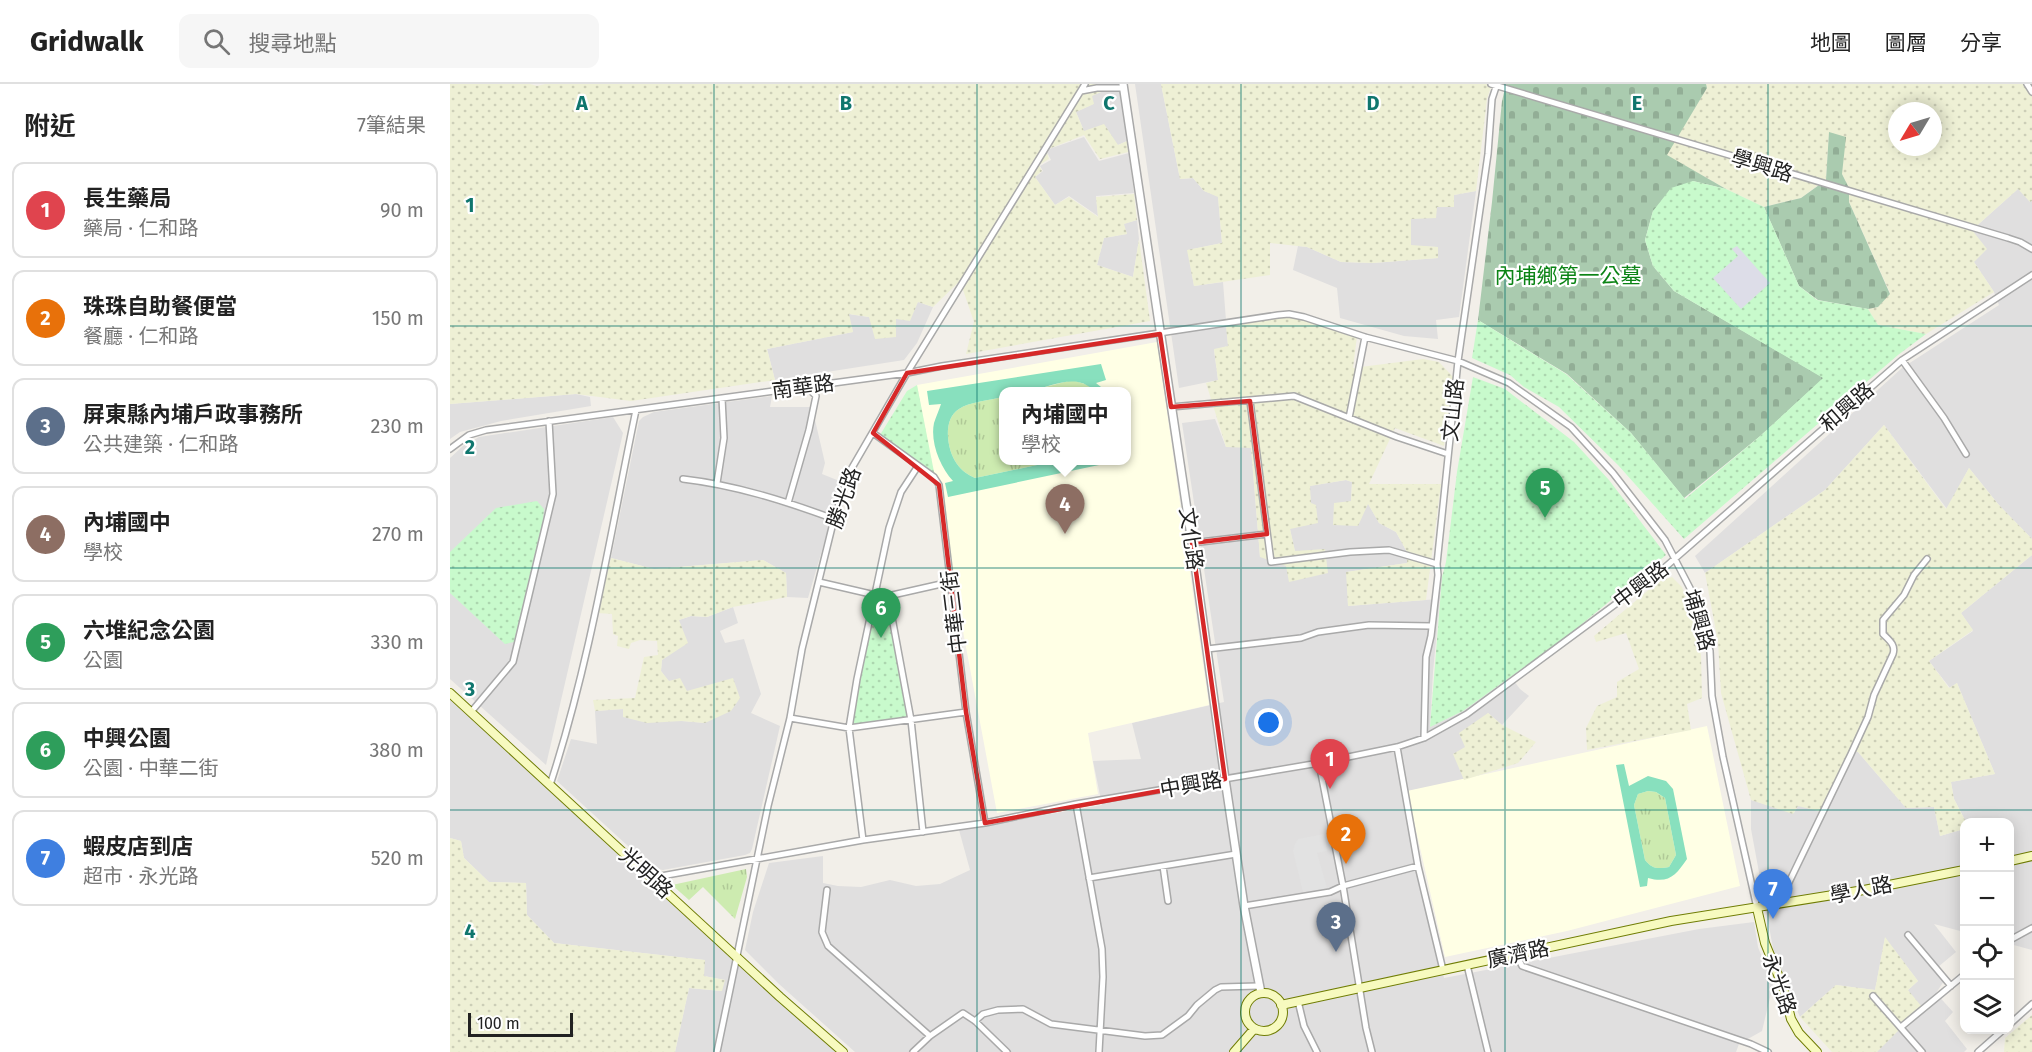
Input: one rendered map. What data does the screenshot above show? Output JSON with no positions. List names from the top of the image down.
{
  "streets": {
    "main road": [
      "光明路",
      "學人路",
      "廣濟路",
      "永光路"
    ],
    "street": [
      "學興路",
      "南華路",
      "和興路",
      "文山路",
      "勝光路",
      "文化路",
      "中興路",
      "中華三街",
      "埔興路"
    ]
  },
  "crossings": [
    ["學興路", "文山路"],
    ["南華路", "勝光路"],
    ["南華路", "文化路"],
    ["南華路", "埔興路"],
    ["和興路", "中興路"],
    ["和興路", "埔興路"],
    ["文山路", "中興路"],
    ["文山路", "埔興路"],
    ["勝光路", "中興路"],
    ["勝光路", "中華三街"],
    ["勝光路", "光明路"],
    ["文化路", "中興路"],
    ["文化路", "廣濟路"],
    ["中興路", "中華三街"],
    ["中興路", "埔興路"],
    ["中興路", "光明路"],
    ["埔興路", "學人路"],
    ["埔興路", "廣濟路"],
    ["埔興路", "永光路"],
    ["學人路", "廣濟路"],
    ["學人路", "永光路"],
    ["廣濟路", "永光路"]
  ],
  "parks": ["內埔鄉第一公墓"],
  "scale_bar": "100 m",
  "north": "bottom left",
  "page": {
    "header": "Gridwalk",
    "search": "搜尋地點",
    "nav": ["地圖", "圖層", "分享"],
    "heading": ["附近", "7筆結果"],
    "list": [
      {
        "mark": "1",
        "name": "長生藥局",
        "note": "藥局 · 仁和路",
        "value": "90 m"
      },
      {
        "mark": "2",
        "name": "珠珠自助餐便當",
        "note": "餐廳 · 仁和路",
        "value": "150 m"
      },
      {
        "mark": "3",
        "name": "屏東縣內埔戶政事務所",
        "note": "公共建築 · 仁和路",
        "value": "230 m"
      },
      {
        "mark": "4",
        "name": "內埔國中",
        "note": "學校",
        "value": "270 m"
      },
      {
        "mark": "5",
        "name": "六堆紀念公園",
        "note": "公園",
        "value": "330 m"
      },
      {
        "mark": "6",
        "name": "中興公園",
        "note": "公園 · 中華二街",
        "value": "380 m"
      },
      {
        "mark": "7",
        "name": "蝦皮店到店",
        "note": "超市 · 永光路",
        "value": "520 m"
      }
    ],
    "popup": ["內埔國中", "學校"],
    "pins": [
      "5",
      "4",
      "6",
      "1",
      "2",
      "7",
      "3"
    ],
    "map_buttons": ["+", "−"],
    "scale": "100 m"
  },
  "grid": {
    "columns": [
      "A",
      "B",
      "C",
      "D",
      "E"
    ],
    "rows": [
      "1",
      "2",
      "3",
      "4"
    ]
  }
}
